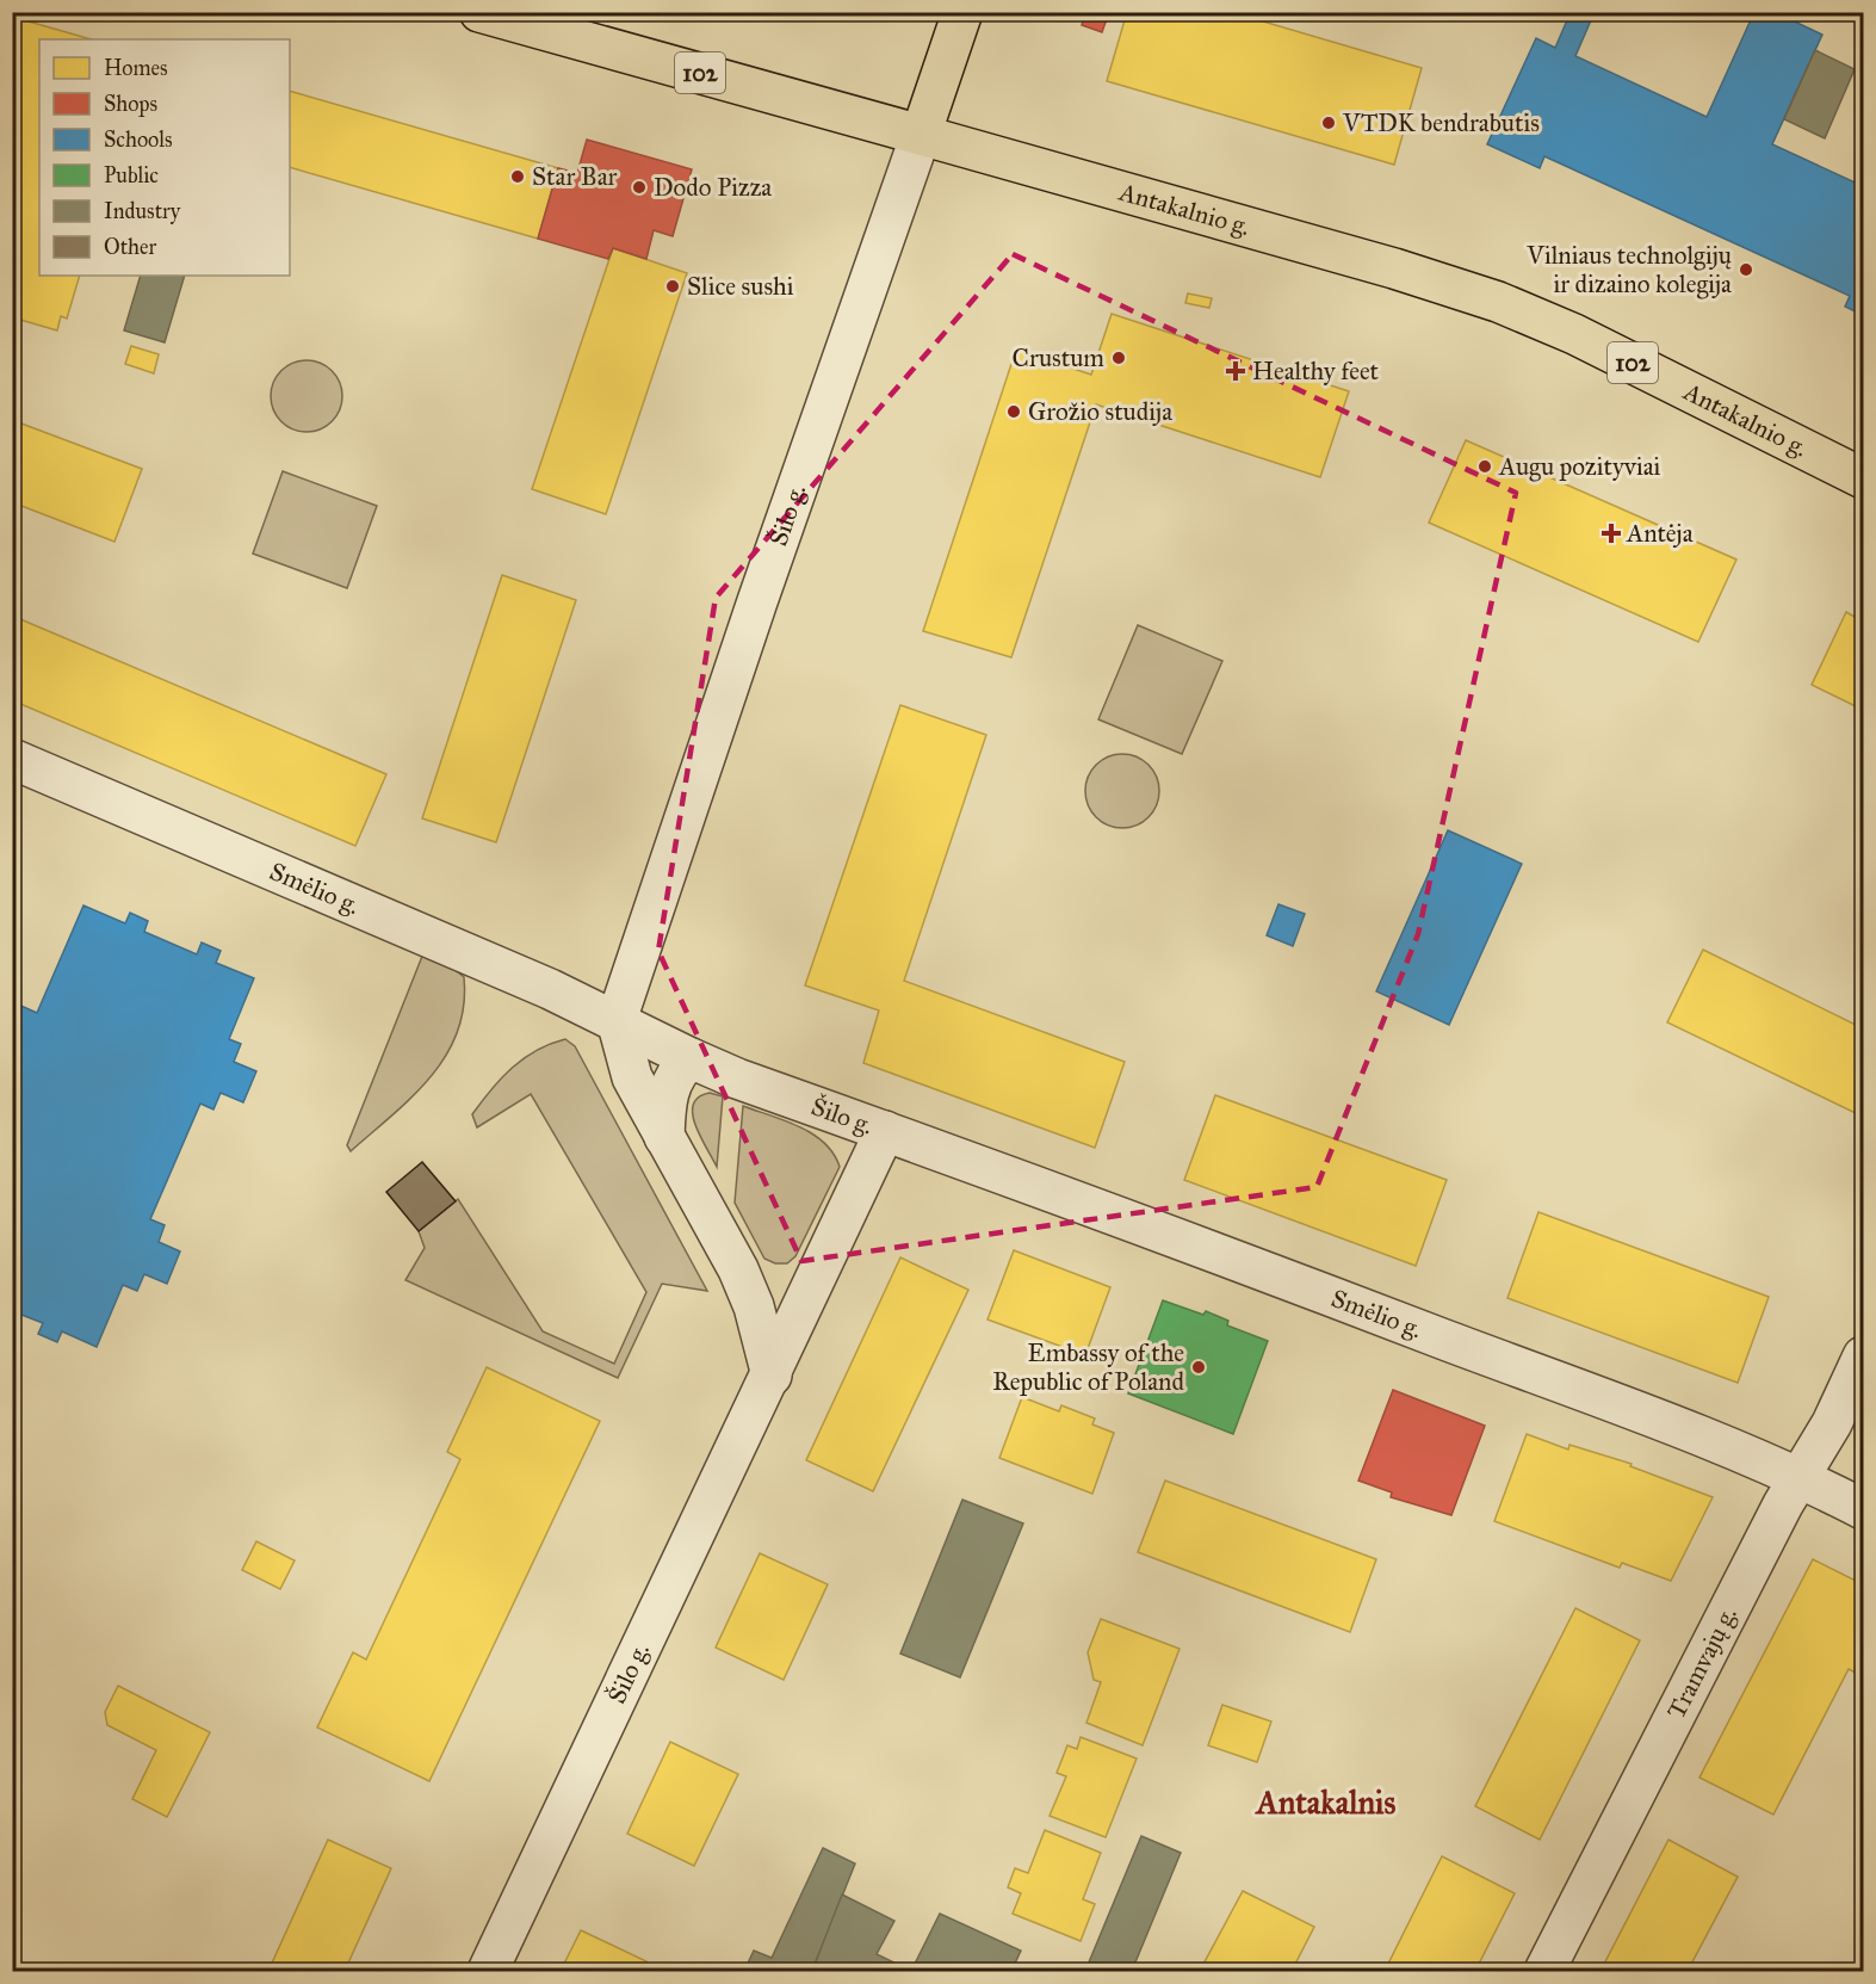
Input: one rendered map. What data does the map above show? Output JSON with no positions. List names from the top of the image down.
{
  "streets": {
    "main road": ["102", "Antakalnio g.", "Šilo g."],
    "street": ["Smėlio g.", "Tramvajų g."]
  },
  "crossings": [
    ["Antakalnio g.", "Šilo g."],
    ["Šilo g.", "Smėlio g."],
    ["Smėlio g.", "Tramvajų g."]
  ],
  "districts": ["Antakalnis"],
  "places": {
    "other": [
      "VTDK bendrabutis",
      "Star Bar",
      "Dodo Pizza",
      "Vilniaus technolgijų ir dizaino kolegija",
      "Slice sushi",
      "Crustum",
      "Grožio studija",
      "Augu pozityviai",
      "Embassy of the Republic of Poland"
    ],
    "health": ["Healthy feet", "Antėja"]
  },
  "legend": [
    "Homes",
    "Shops",
    "Schools",
    "Public",
    "Industry",
    "Other"
  ]
}
